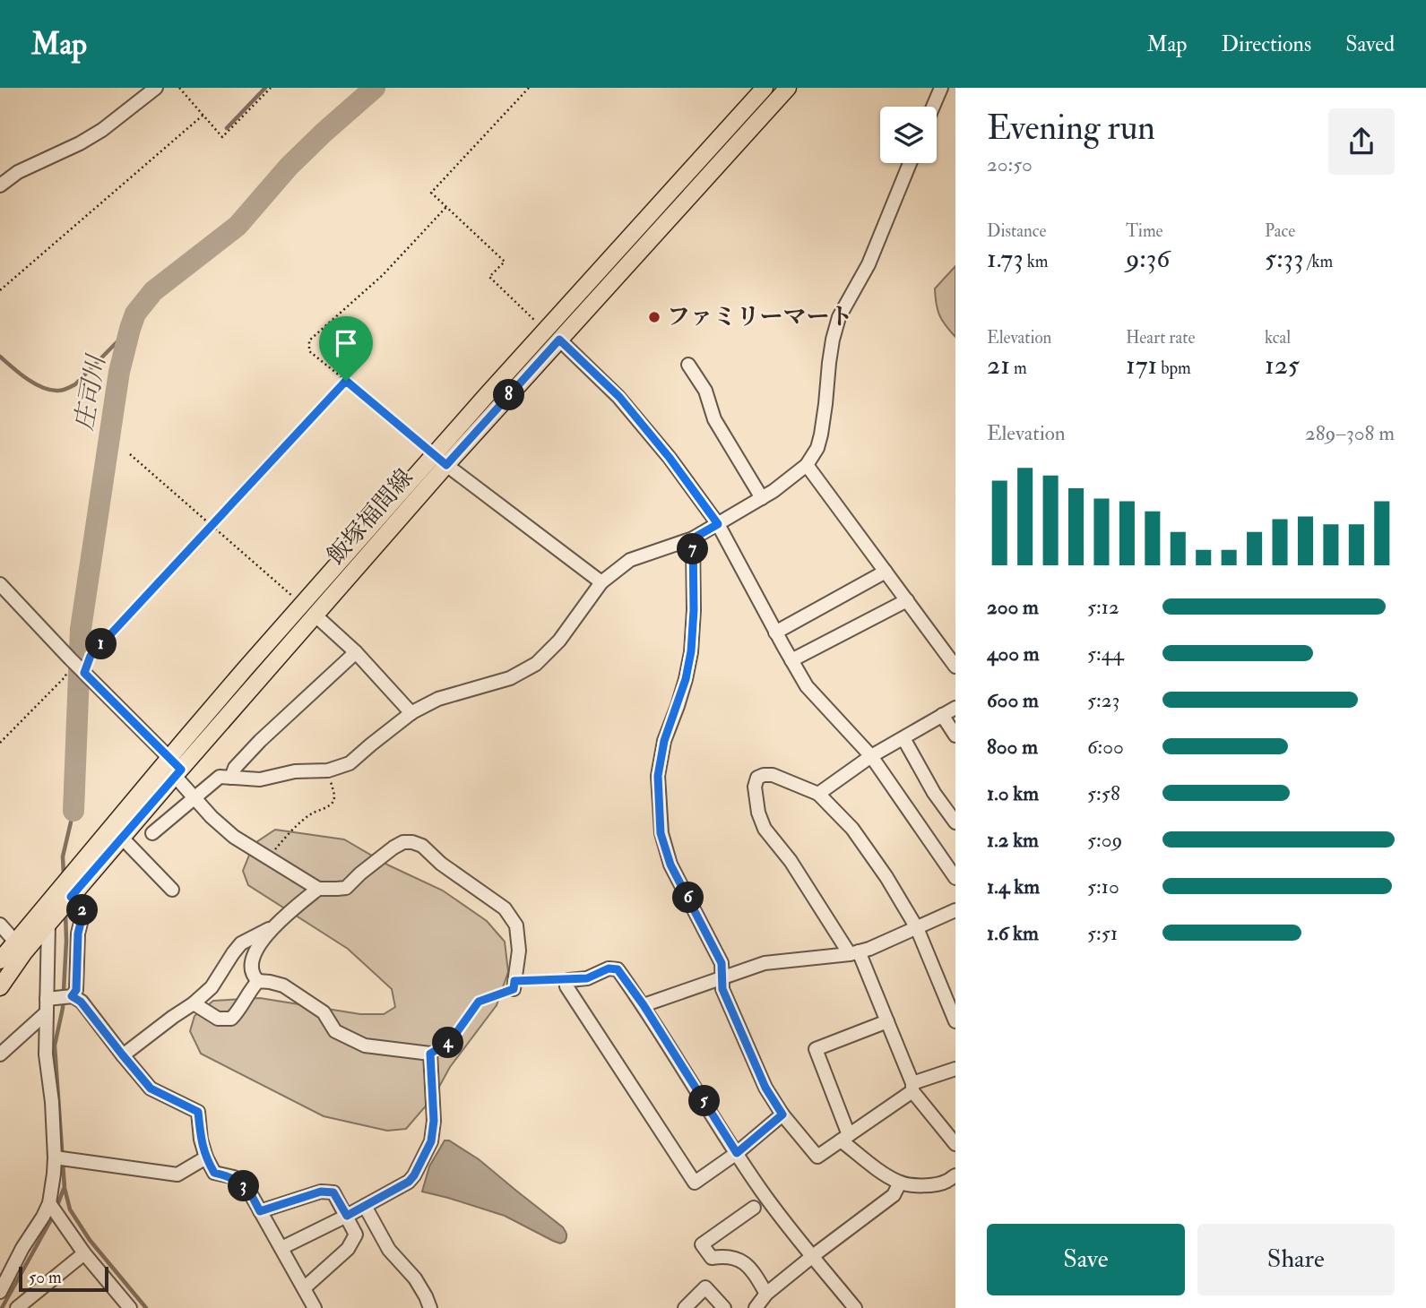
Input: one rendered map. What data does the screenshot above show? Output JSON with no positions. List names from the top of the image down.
{
  "streets": {
    "main road": ["飯塚福間線"]
  },
  "water": ["庄司川"],
  "places": ["ファミリーマート"],
  "scale_bar": "50 m",
  "page": {
    "header": "Map",
    "nav": ["Map", "Directions", "Saved"],
    "heading": ["Evening run", "20:50"],
    "stats": [
      ["Distance", "1.73 km"],
      ["Time", "9:36"],
      ["Pace", "5:33 /km"],
      ["Elevation", "21 m"],
      ["Heart rate", "171 bpm"],
      ["kcal", "125"]
    ],
    "pins": [
      "8",
      "7",
      "1",
      "6",
      "2",
      "4",
      "5",
      "3"
    ],
    "chart": ["Elevation", "289–308 m"],
    "list": [
      {
        "name": "200 m",
        "note": "5:12"
      },
      {
        "name": "400 m",
        "note": "5:44"
      },
      {
        "name": "600 m",
        "note": "5:23"
      },
      {
        "name": "800 m",
        "note": "6:00"
      },
      {
        "name": "1.0 km",
        "note": "5:58"
      },
      {
        "name": "1.2 km",
        "note": "5:09"
      },
      {
        "name": "1.4 km",
        "note": "5:10"
      },
      {
        "name": "1.6 km",
        "note": "5:51"
      }
    ],
    "buttons": ["Save", "Share"],
    "scale": "50 m"
  }
}
